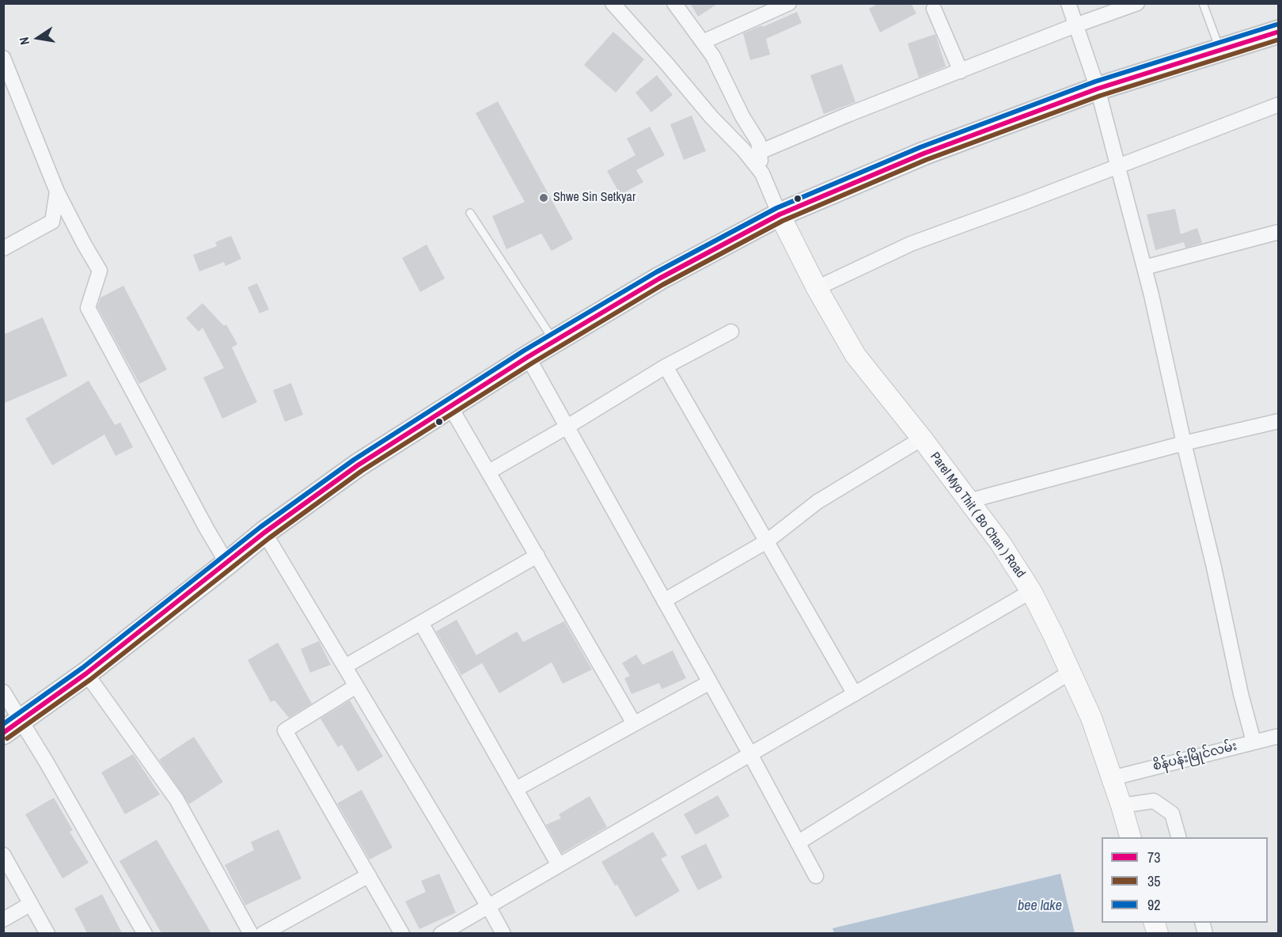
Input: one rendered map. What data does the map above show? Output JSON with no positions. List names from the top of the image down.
{
  "streets": {
    "street": ["Parel Myo Thit ( Bo Chan ) Road", "စိန်ပန်းမြိုင်လမ်း"]
  },
  "crossings": [
    ["Parel Myo Thit ( Bo Chan ) Road", "စိန်ပန်းမြိုင်လမ်း"]
  ],
  "water": ["bee lake"],
  "places": ["Shwe Sin Setkyar"],
  "lines": ["transit line 92", "transit line 73", "transit line 35"],
  "legend": ["73", "35", "92"],
  "north": "left"
}
